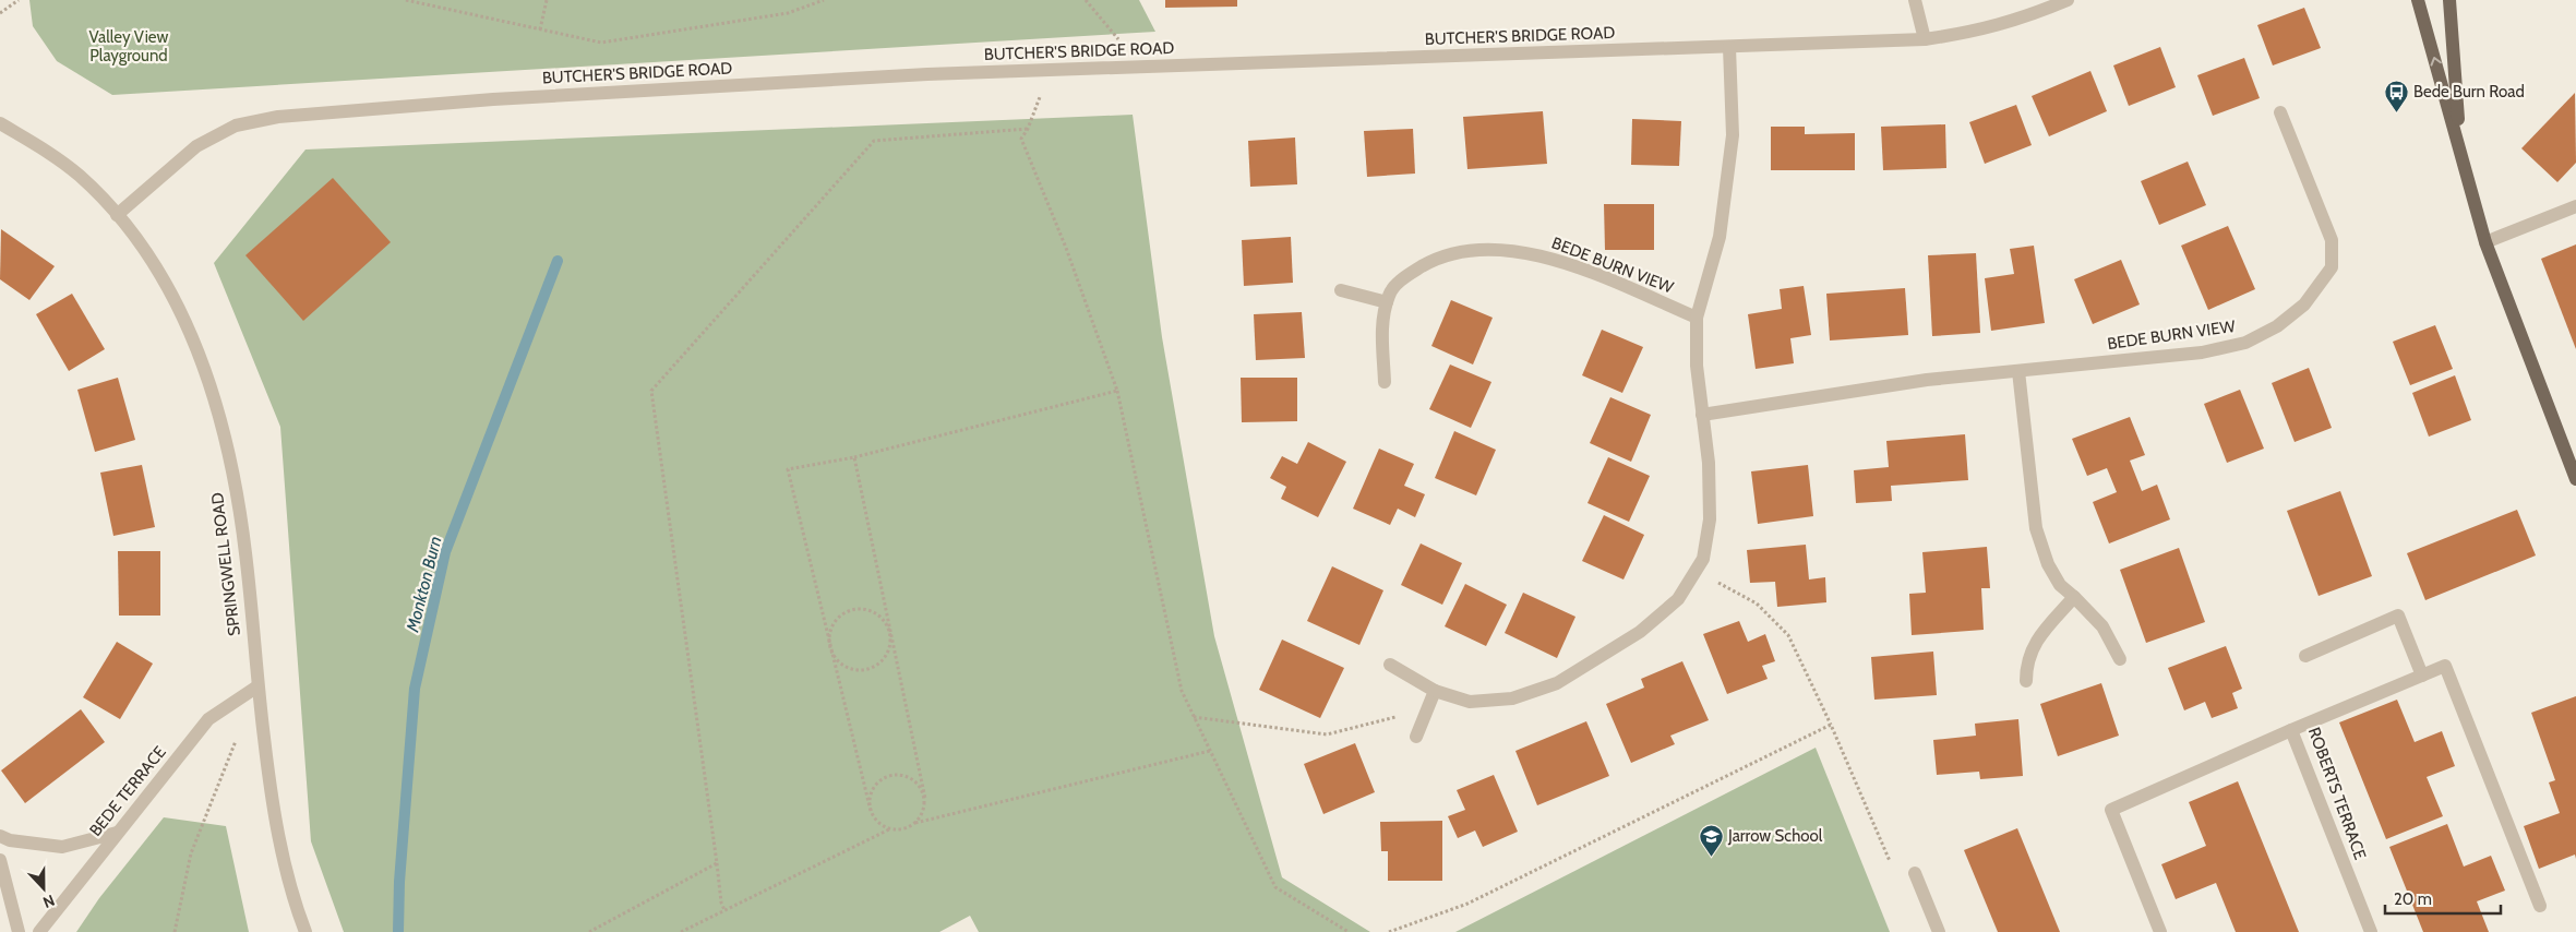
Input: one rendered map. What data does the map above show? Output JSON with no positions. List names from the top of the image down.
{
  "streets": {
    "street": [
      "BUTCHER'S BRIDGE ROAD",
      "BEDE BURN VIEW",
      "SPRINGWELL ROAD",
      "BEDE TERRACE",
      "ROBERTS TERRACE"
    ]
  },
  "crossings": [
    ["BUTCHER'S BRIDGE ROAD", "SPRINGWELL ROAD"],
    ["SPRINGWELL ROAD", "BEDE TERRACE"]
  ],
  "water": ["Monkton Burn"],
  "parks": ["Valley View Playground"],
  "places": {
    "bus stop": ["Bede Burn Road"],
    "school or university": ["Jarrow School"]
  },
  "scale_bar": "20 m",
  "north": "bottom"
}
